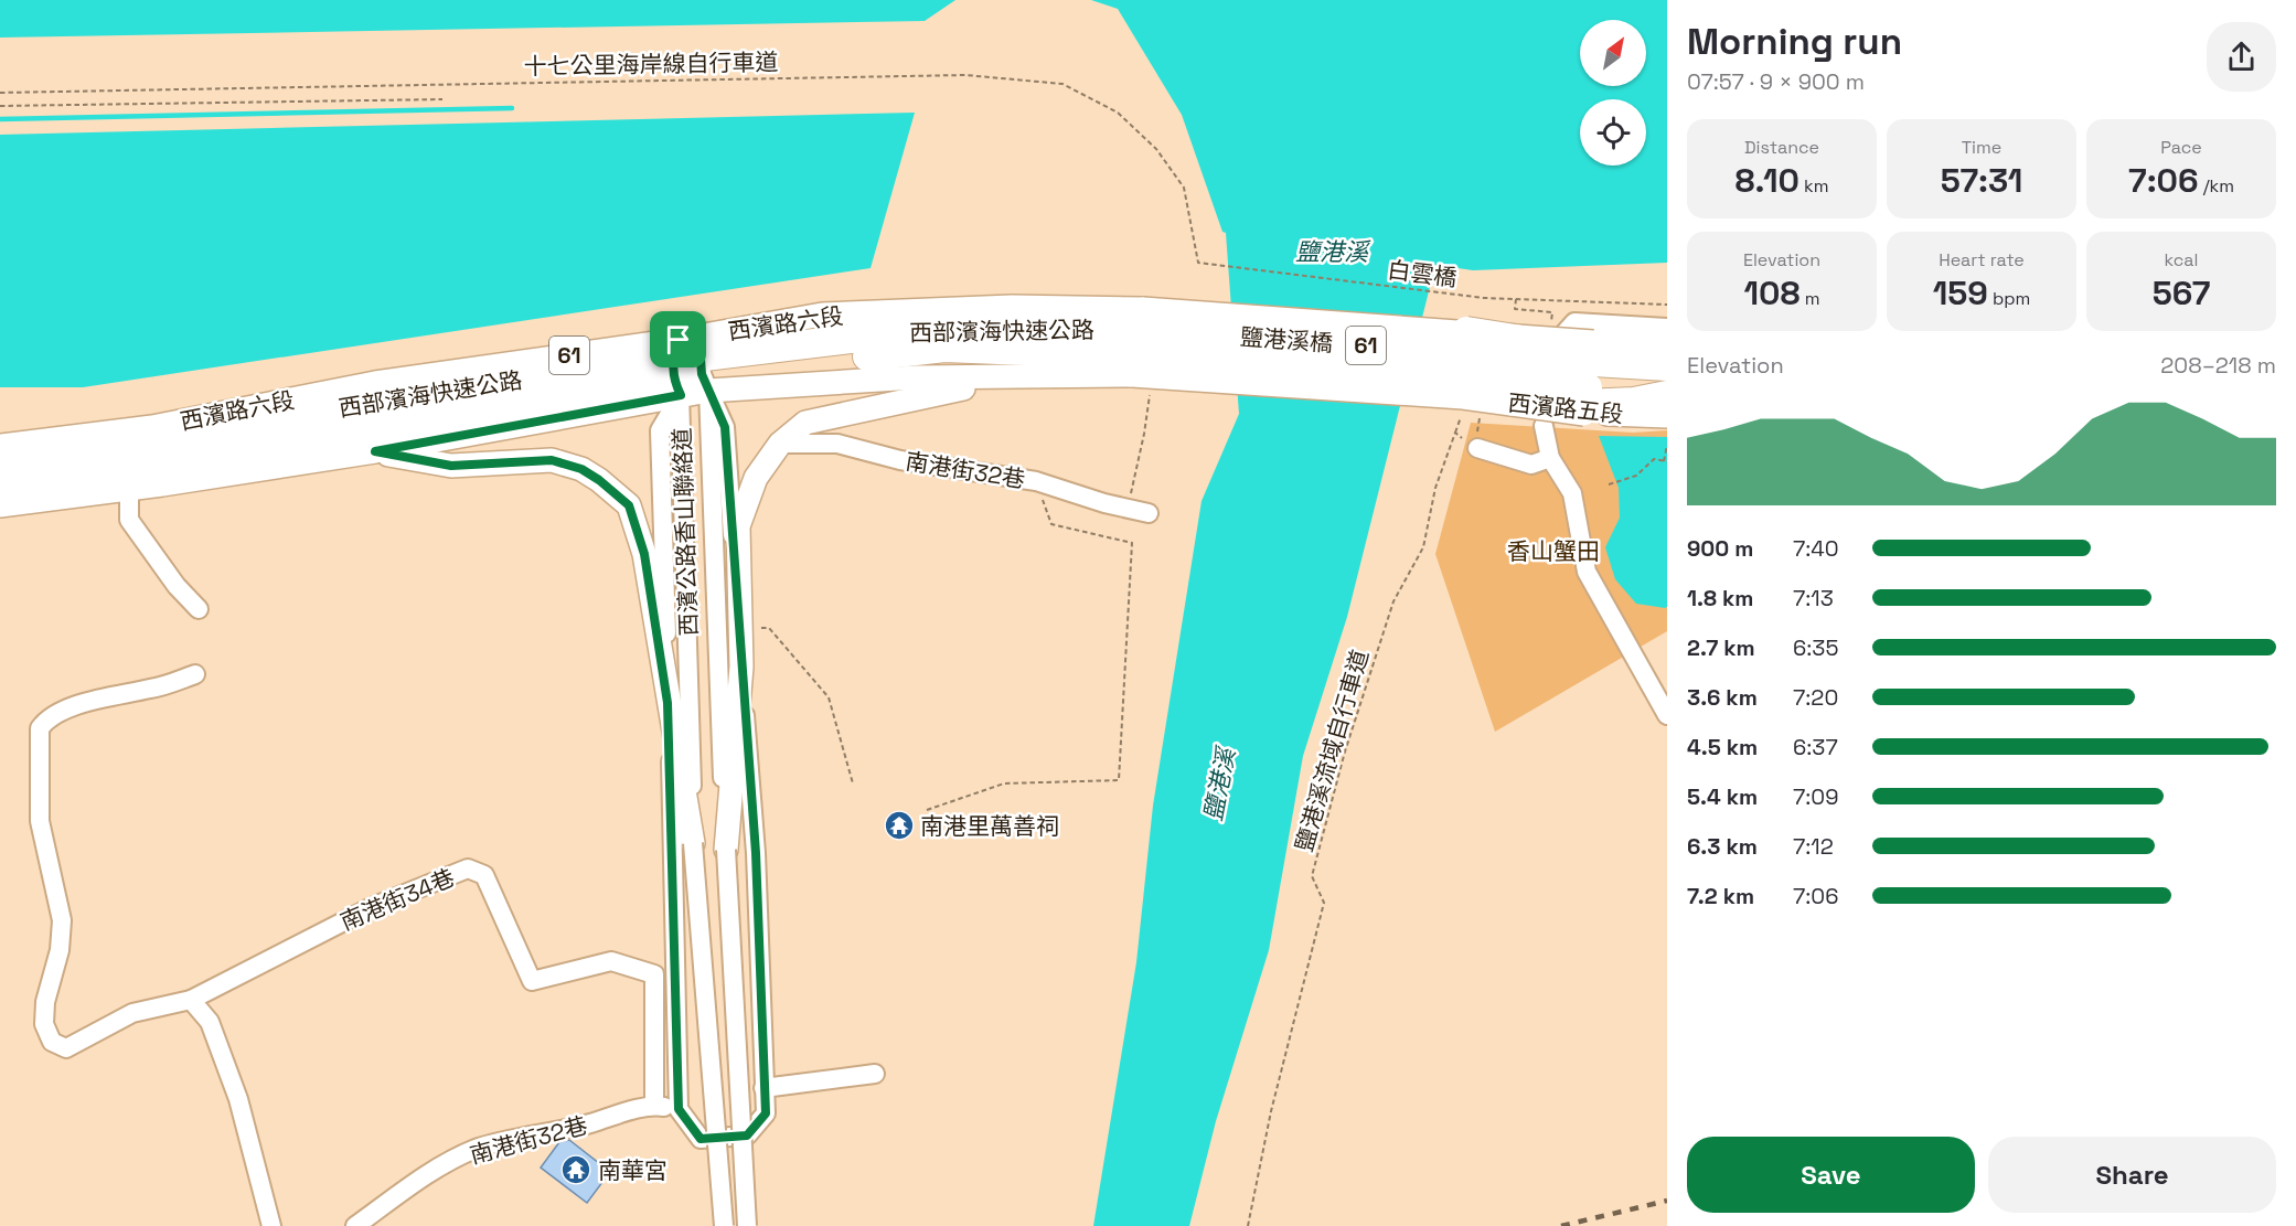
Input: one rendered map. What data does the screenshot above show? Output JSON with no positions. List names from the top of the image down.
{
  "streets": {
    "highway": ["西部濱海快速公路", "鹽港溪橋", "61"],
    "main road": ["西濱路六段", "西濱路五段"],
    "street": ["南港街32巷", "西濱公路香山聯絡道", "南港街34巷"],
    "path": ["十七公里海岸線自行車道", "白雲橋", "鹽港溪流域自行車道"]
  },
  "crossings": [
    ["十七公里海岸線自行車道", "白雲橋"],
    ["西濱路六段", "西部濱海快速公路"],
    ["西濱路六段", "鹽港溪橋"],
    ["西濱路六段", "61"],
    ["西濱路六段", "西濱公路香山聯絡道"],
    ["西部濱海快速公路", "鹽港溪橋"],
    ["西部濱海快速公路", "61"],
    ["西部濱海快速公路", "西濱公路香山聯絡道"],
    ["鹽港溪橋", "61"],
    ["鹽港溪橋", "西濱路五段"],
    ["鹽港溪橋", "鹽港溪流域自行車道"],
    ["61", "西濱路五段"],
    ["61", "西濱公路香山聯絡道"],
    ["南港街32巷", "南港街34巷"]
  ],
  "water": ["鹽港溪"],
  "parks": ["香山蟹田"],
  "places": {
    "temple": ["南港里萬善祠", "南華宮"]
  },
  "north": "top right",
  "page": {
    "heading": ["Morning run", "07:57 · 9 × 900 m"],
    "stats": [
      ["Distance", "8.10 km"],
      ["Time", "57:31"],
      ["Pace", "7:06 /km"],
      ["Elevation", "108 m"],
      ["Heart rate", "159 bpm"],
      ["kcal", "567"]
    ],
    "chart": ["Elevation", "208–218 m"],
    "list": [
      {
        "name": "900 m",
        "note": "7:40"
      },
      {
        "name": "1.8 km",
        "note": "7:13"
      },
      {
        "name": "2.7 km",
        "note": "6:35"
      },
      {
        "name": "3.6 km",
        "note": "7:20"
      },
      {
        "name": "4.5 km",
        "note": "6:37"
      },
      {
        "name": "5.4 km",
        "note": "7:09"
      },
      {
        "name": "6.3 km",
        "note": "7:12"
      },
      {
        "name": "7.2 km",
        "note": "7:06"
      }
    ],
    "buttons": ["Save", "Share"]
  }
}
